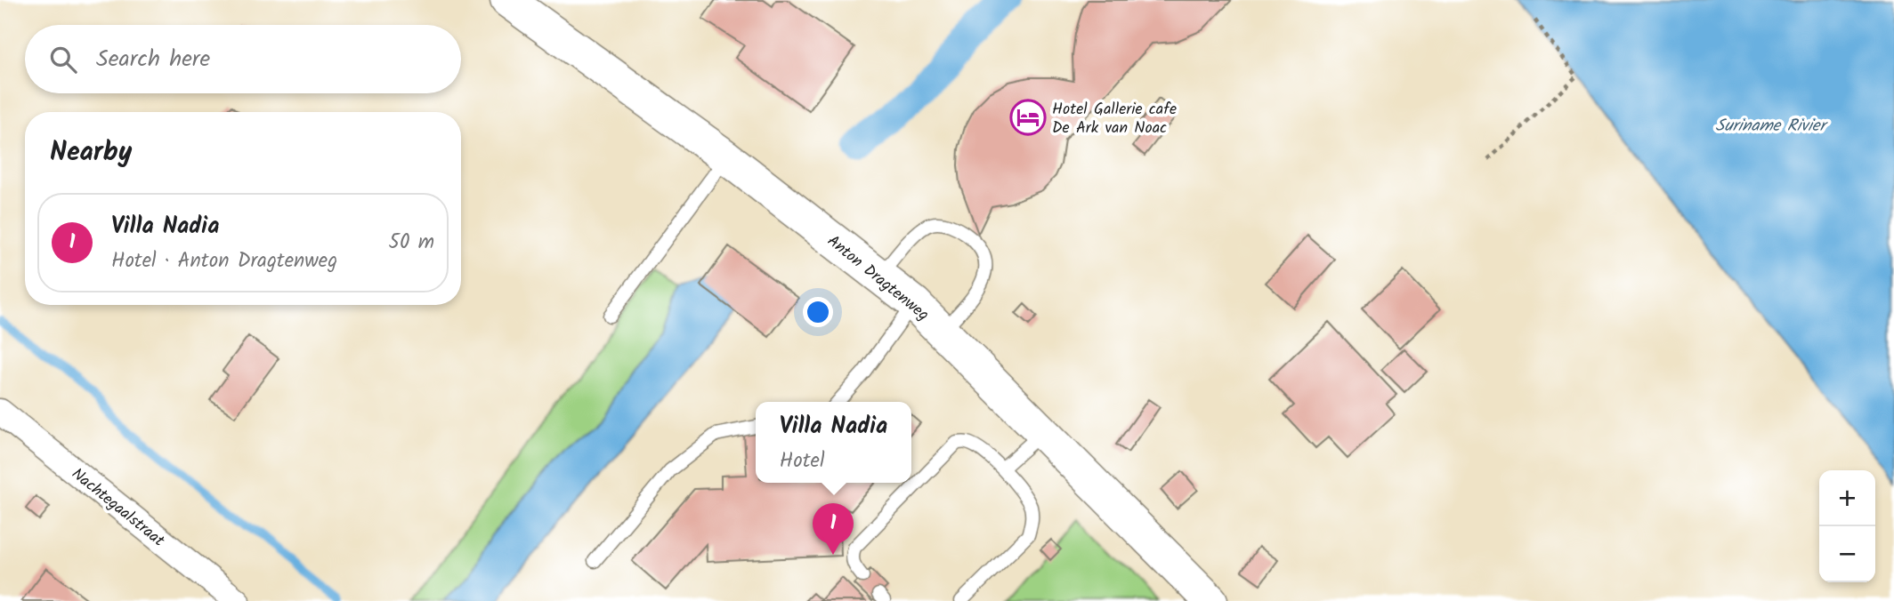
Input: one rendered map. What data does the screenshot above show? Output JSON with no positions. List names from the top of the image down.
{
  "streets": {
    "main road": ["Anton Dragtenweg"],
    "street": ["Nachtegaalstraat"]
  },
  "water": ["Suriname Rivier"],
  "places": {
    "hotel": ["Hotel Gallerie cafe De Ark van Noac"]
  },
  "page": {
    "search": "Search here",
    "heading": "Nearby",
    "list": [
      {
        "mark": "1",
        "name": "Villa Nadia",
        "note": "Hotel · Anton Dragtenweg",
        "value": "50 m"
      }
    ],
    "popup": ["Villa Nadia", "Hotel"],
    "map_buttons": ["+", "−"],
    "pins": "1"
  }
}
